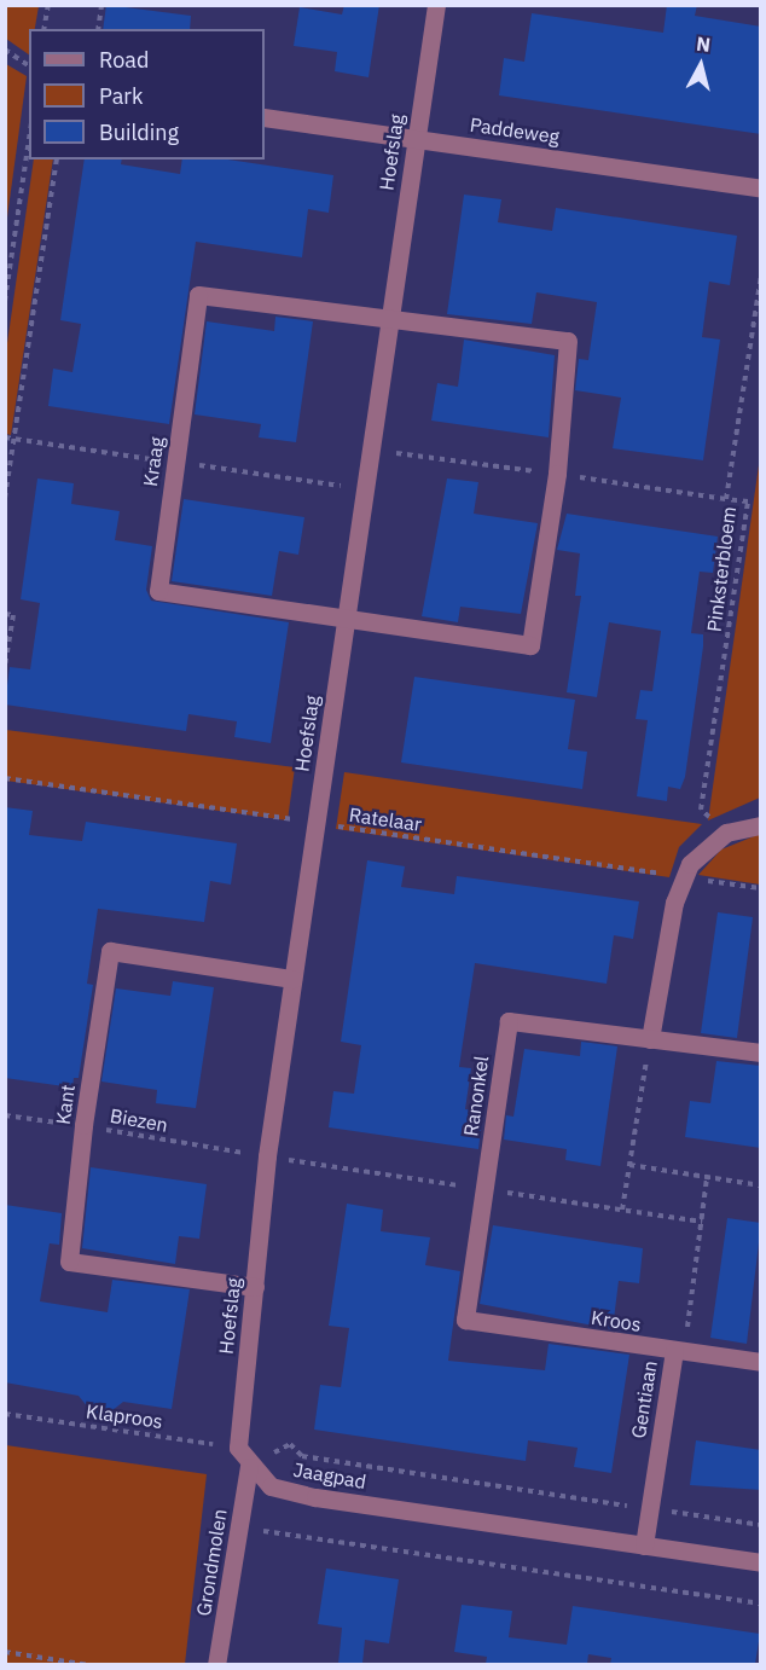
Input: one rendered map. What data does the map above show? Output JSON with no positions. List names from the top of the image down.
{
  "streets": {
    "street": [
      "Paddeweg",
      "Hoefslag",
      "Kraag",
      "Ranonkel",
      "Kant",
      "Kroos",
      "Gentiaan",
      "Jaagpad",
      "Grondmolen"
    ],
    "path": [
      "Pinksterbloem",
      "Ratelaar",
      "Biezen",
      "Klaproos"
    ]
  },
  "crossings": [
    ["Paddeweg", "Hoefslag"],
    ["Hoefslag", "Kraag"],
    ["Hoefslag", "Ratelaar"],
    ["Hoefslag", "Kant"],
    ["Hoefslag", "Biezen"],
    ["Hoefslag", "Klaproos"],
    ["Ranonkel", "Kroos"],
    ["Kant", "Biezen"],
    ["Kroos", "Gentiaan"],
    ["Gentiaan", "Jaagpad"],
    ["Jaagpad", "Grondmolen"]
  ],
  "legend": ["Road", "Park", "Building"],
  "north": "top"
}
